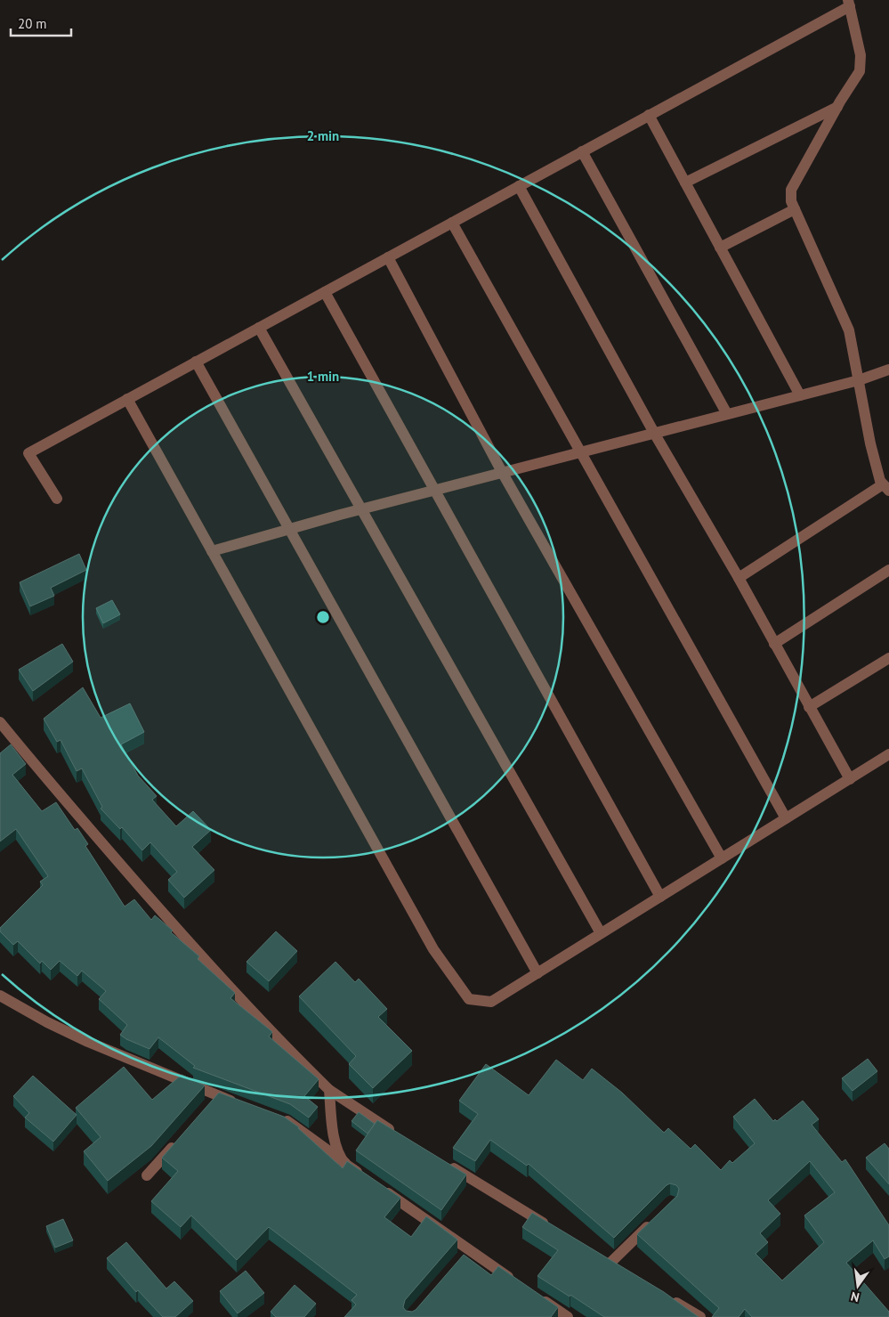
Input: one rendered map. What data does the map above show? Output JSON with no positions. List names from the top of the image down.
{
  "scale_bar": "20 m",
  "north": "bottom",
  "rings": ["2 min", "1 min"]
}
